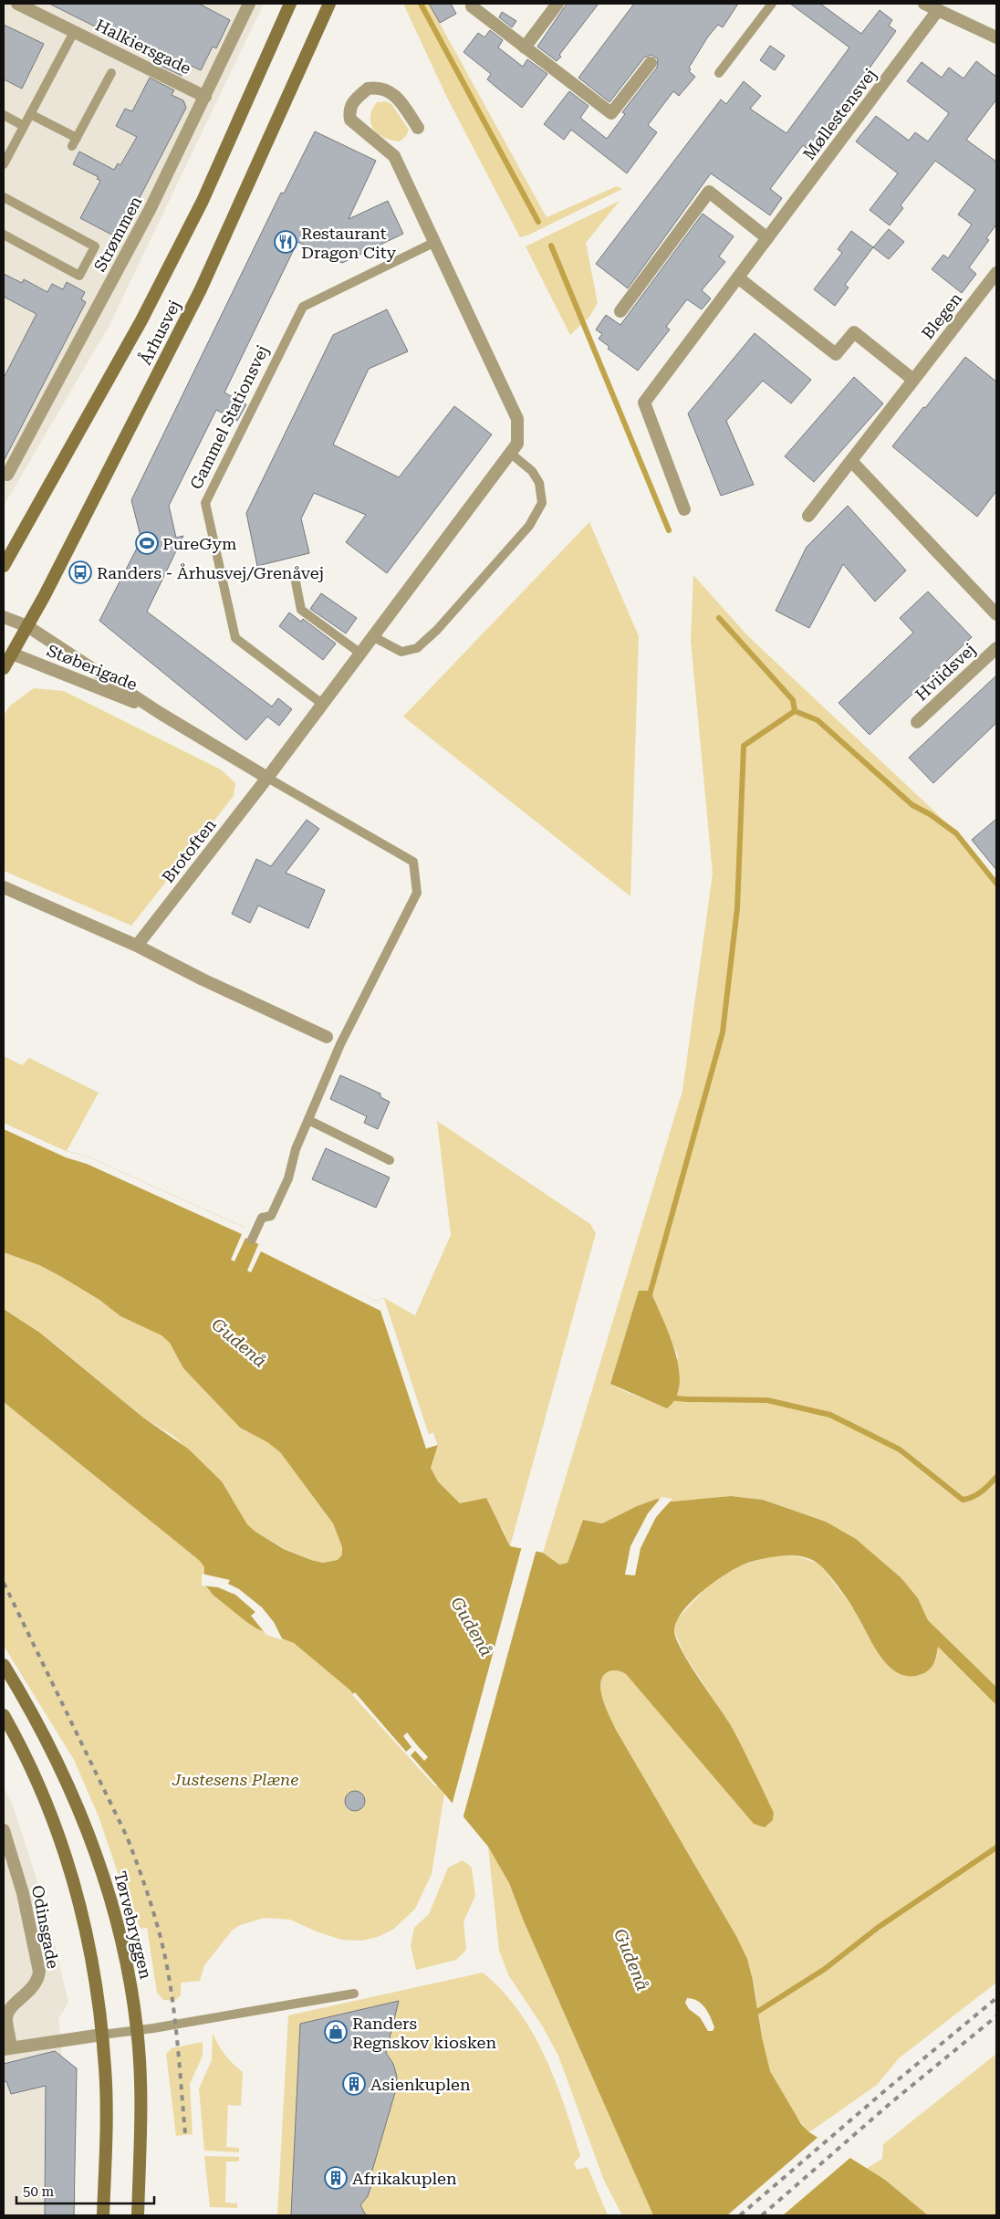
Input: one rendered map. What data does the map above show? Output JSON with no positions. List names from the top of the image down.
{
  "streets": {
    "main road": ["Århusvej", "Tørvebryggen"],
    "street": [
      "Halkiersgade",
      "Møllestensvej",
      "Strømmen",
      "Blegen",
      "Støberigade",
      "Hviidsvej",
      "Brotoften",
      "Odinsgade"
    ],
    "lane": ["Gammel Stationsvej"]
  },
  "crossings": [
    ["Halkiersgade", "Strømmen"],
    ["Århusvej", "Støberigade"],
    ["Støberigade", "Brotoften"]
  ],
  "water": ["Gudenå"],
  "parks": ["Justesens Plæne"],
  "places": {
    "restaurant": ["Restaurant Dragon City"],
    "sports": ["PureGym"],
    "bus stop": ["Randers - Århusvej/Grenåvej"],
    "shop": ["Randers Regnskov kiosken"],
    "building": ["Asienkuplen", "Afrikakuplen"]
  },
  "scale_bar": "50 m"
}
